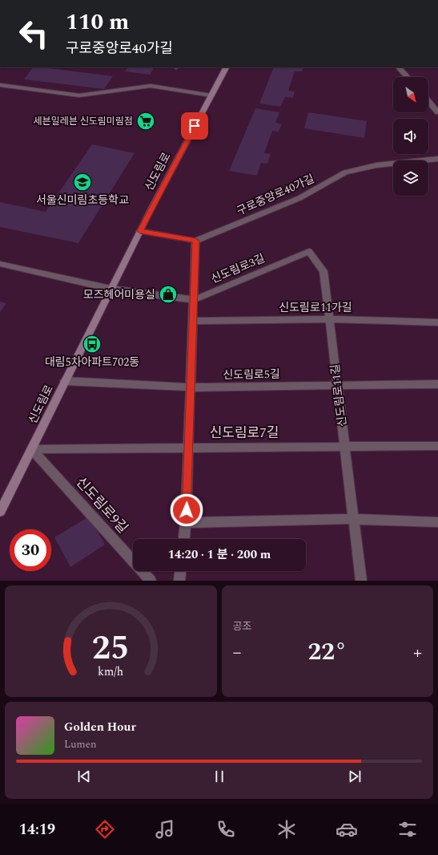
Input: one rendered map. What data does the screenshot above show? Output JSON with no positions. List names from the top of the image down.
{
  "streets": {
    "street": [
      "신도림로",
      "구로중앙로40가길",
      "신도림로3길",
      "신도림로11가길",
      "신도림로5길",
      "신도림로11길",
      "신도림로7길",
      "신도림로9길"
    ]
  },
  "crossings": [
    ["신도림로", "신도림로5길"],
    ["신도림로", "신도림로7길"],
    ["신도림로", "신도림로9길"],
    ["신도림로3길", "신도림로11길"],
    ["신도림로11가길", "신도림로11길"],
    ["신도림로5길", "신도림로11길"],
    ["신도림로11길", "신도림로7길"],
    ["신도림로7길", "신도림로9길"]
  ],
  "places": {
    "supermarket": ["세븐일레븐 신도림미림점"],
    "school or university": ["서울신미림초등학교"],
    "shop": ["모즈헤어미용실"],
    "bus stop": ["대림5차아파트702동"]
  },
  "north": "bottom right",
  "page": {
    "turn": ["110 m", "구로중앙로40가길"],
    "limit": "30",
    "trip": "14:20 · 1 분 · 200 m",
    "tile": "공조",
    "heat": ["−", "22°", "+"],
    "song": ["Golden Hour", "Lumen"],
    "tabs": "14:19",
    "gauge": ["25", "km/h"]
  }
}
